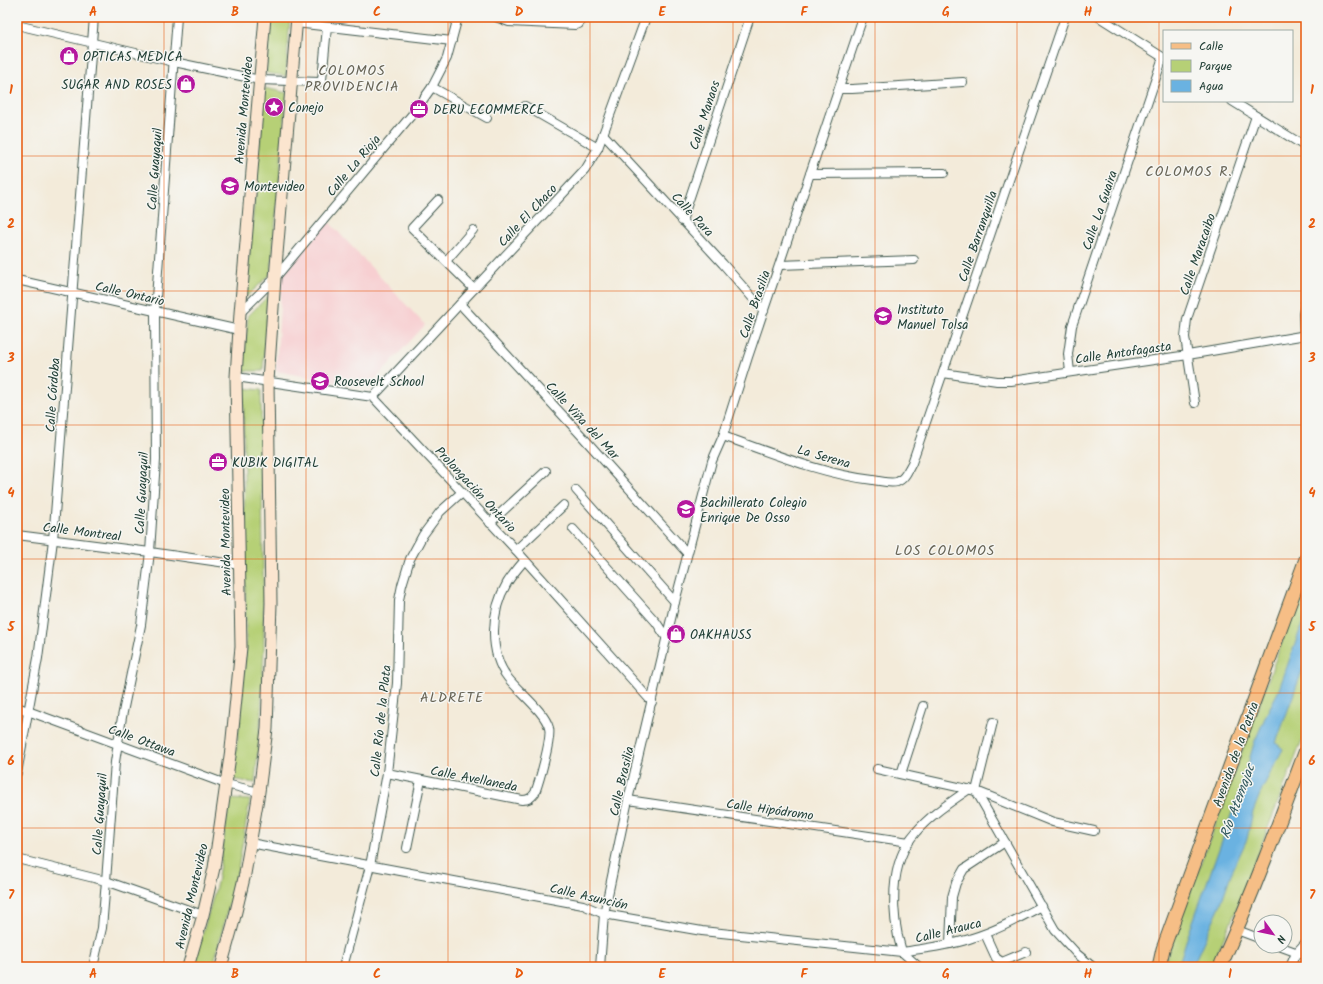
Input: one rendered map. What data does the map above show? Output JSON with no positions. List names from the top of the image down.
{
  "streets": {
    "main road": ["Avenida de la Patria"],
    "street": [
      "Avenida Montevideo",
      "Calle Manaos",
      "Calle La Rioja",
      "Calle Guayaquil",
      "Calle La Guaira",
      "Calle Para",
      "Calle El Chaco",
      "Calle Barranquilla",
      "Calle Maracaibo",
      "Calle Ontario",
      "Calle Brasilia",
      "Calle Antofagasta",
      "Calle Córdoba",
      "Calle Viña del Mar",
      "La Serena",
      "Prolongación Ontario",
      "Calle Montreal",
      "Calle Río de la Plata",
      "Calle Ottawa",
      "Calle Avellaneda",
      "Calle Hipódromo",
      "Calle Asunción",
      "Calle Arauca"
    ]
  },
  "crossings": [
    ["Avenida Montevideo", "Calle La Rioja"],
    ["Avenida Montevideo", "Calle Ontario"],
    ["Avenida Montevideo", "Calle Montreal"],
    ["Avenida Montevideo", "Calle Ottawa"],
    ["Calle Manaos", "Calle Para"],
    ["Calle Guayaquil", "Calle Ontario"],
    ["Calle Guayaquil", "Calle Montreal"],
    ["Calle Guayaquil", "Calle Ottawa"],
    ["Calle La Guaira", "Calle Antofagasta"],
    ["Calle Para", "Calle El Chaco"],
    ["Calle Para", "Calle Brasilia"],
    ["Calle El Chaco", "Calle Viña del Mar"],
    ["Calle El Chaco", "Prolongación Ontario"],
    ["Calle Barranquilla", "Calle Antofagasta"],
    ["Calle Barranquilla", "La Serena"],
    ["Calle Maracaibo", "Calle Antofagasta"],
    ["Calle Ontario", "Calle Córdoba"],
    ["Calle Brasilia", "Calle Viña del Mar"],
    ["Calle Brasilia", "La Serena"],
    ["Calle Brasilia", "Prolongación Ontario"],
    ["Calle Brasilia", "Calle Hipódromo"],
    ["Calle Brasilia", "Calle Asunción"],
    ["Calle Córdoba", "Calle Montreal"],
    ["Calle Córdoba", "Calle Ottawa"],
    ["Prolongación Ontario", "Calle Río de la Plata"],
    ["Prolongación Ontario", "Calle Avellaneda"],
    ["Calle Río de la Plata", "Calle Avellaneda"],
    ["Calle Río de la Plata", "Calle Asunción"],
    ["Calle Asunción", "Calle Arauca"]
  ],
  "districts": [
    "COLOMOS PROVIDENCIA",
    "COLOMOS R.",
    "LOS COLOMOS",
    "ALDRETE"
  ],
  "water": ["Río Atemajac"],
  "places": {
    "shop": ["OPTICAS MEDICA", "SUGAR AND ROSES", "OAKHAUSS"],
    "place": ["Conejo"],
    "office": ["DERU ECOMMERCE", "KUBIK DIGITAL"],
    "school or university": [
      "Montevideo",
      "Instituto Manuel Tolsa",
      "Roosevelt School",
      "Bachillerato Colegio Enrique De Osso"
    ]
  },
  "legend": ["Calle", "Parque", "Agua"],
  "north": "bottom right",
  "grid": {
    "columns": [
      "A",
      "B",
      "C",
      "D",
      "E",
      "F",
      "G",
      "H",
      "I"
    ],
    "rows": [
      "1",
      "2",
      "3",
      "4",
      "5",
      "6",
      "7"
    ]
  }
}
